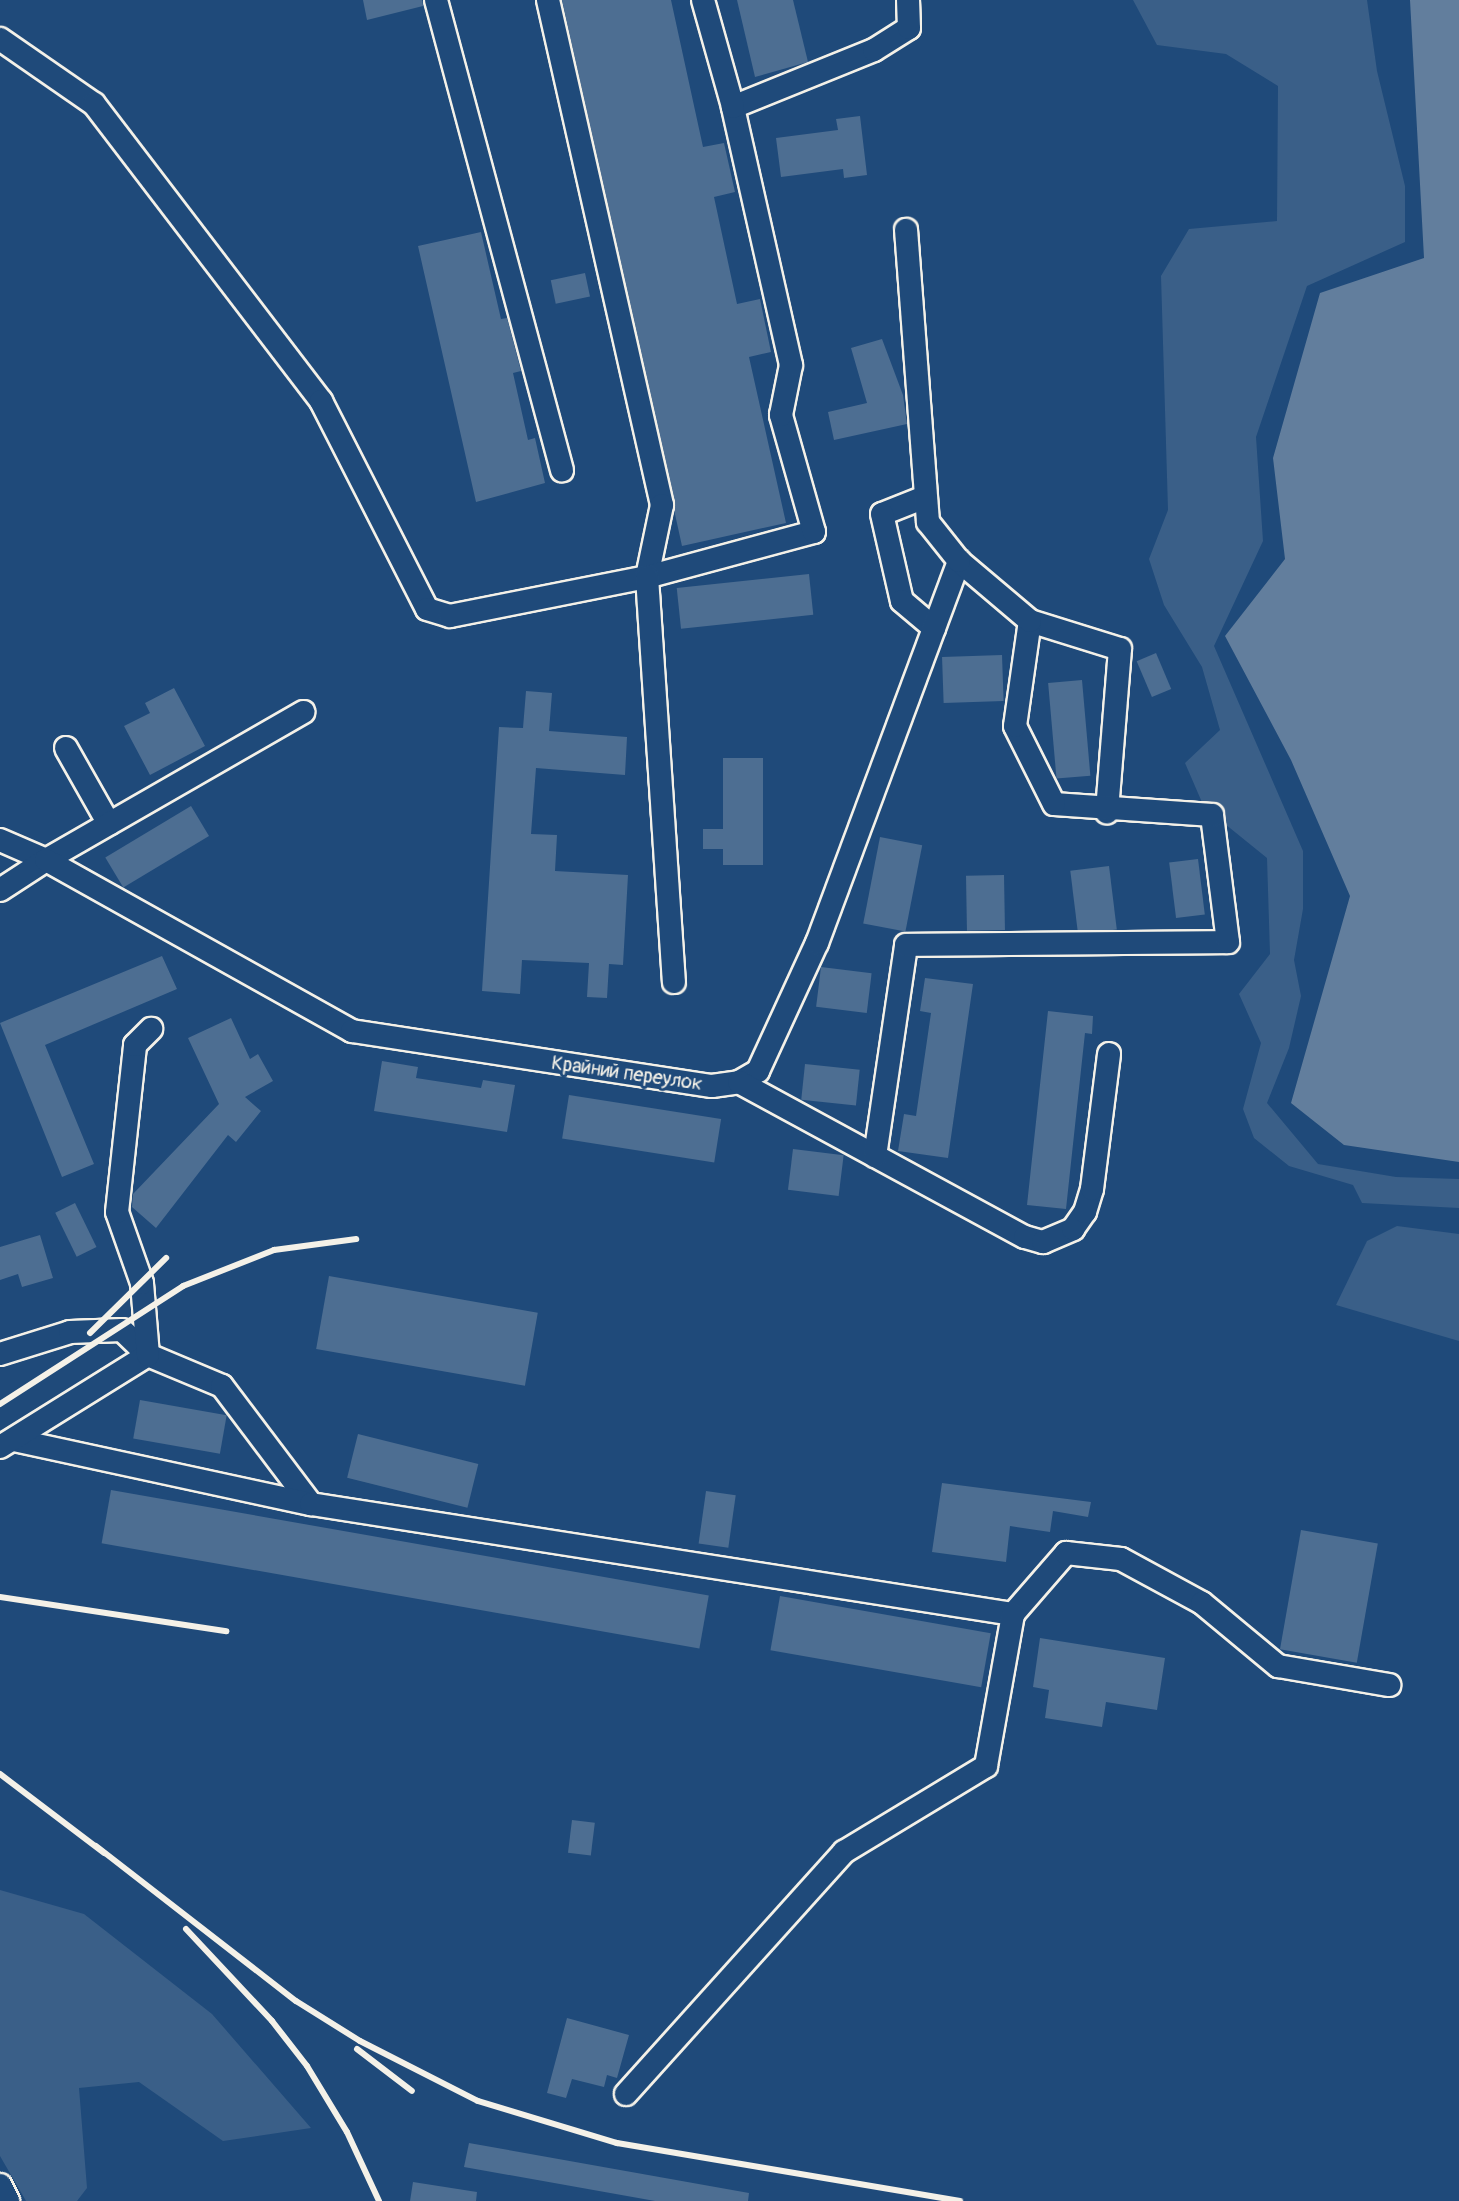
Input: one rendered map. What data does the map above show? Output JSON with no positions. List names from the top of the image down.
{
  "streets": {
    "street": ["Крайний переулок"]
  }
}
